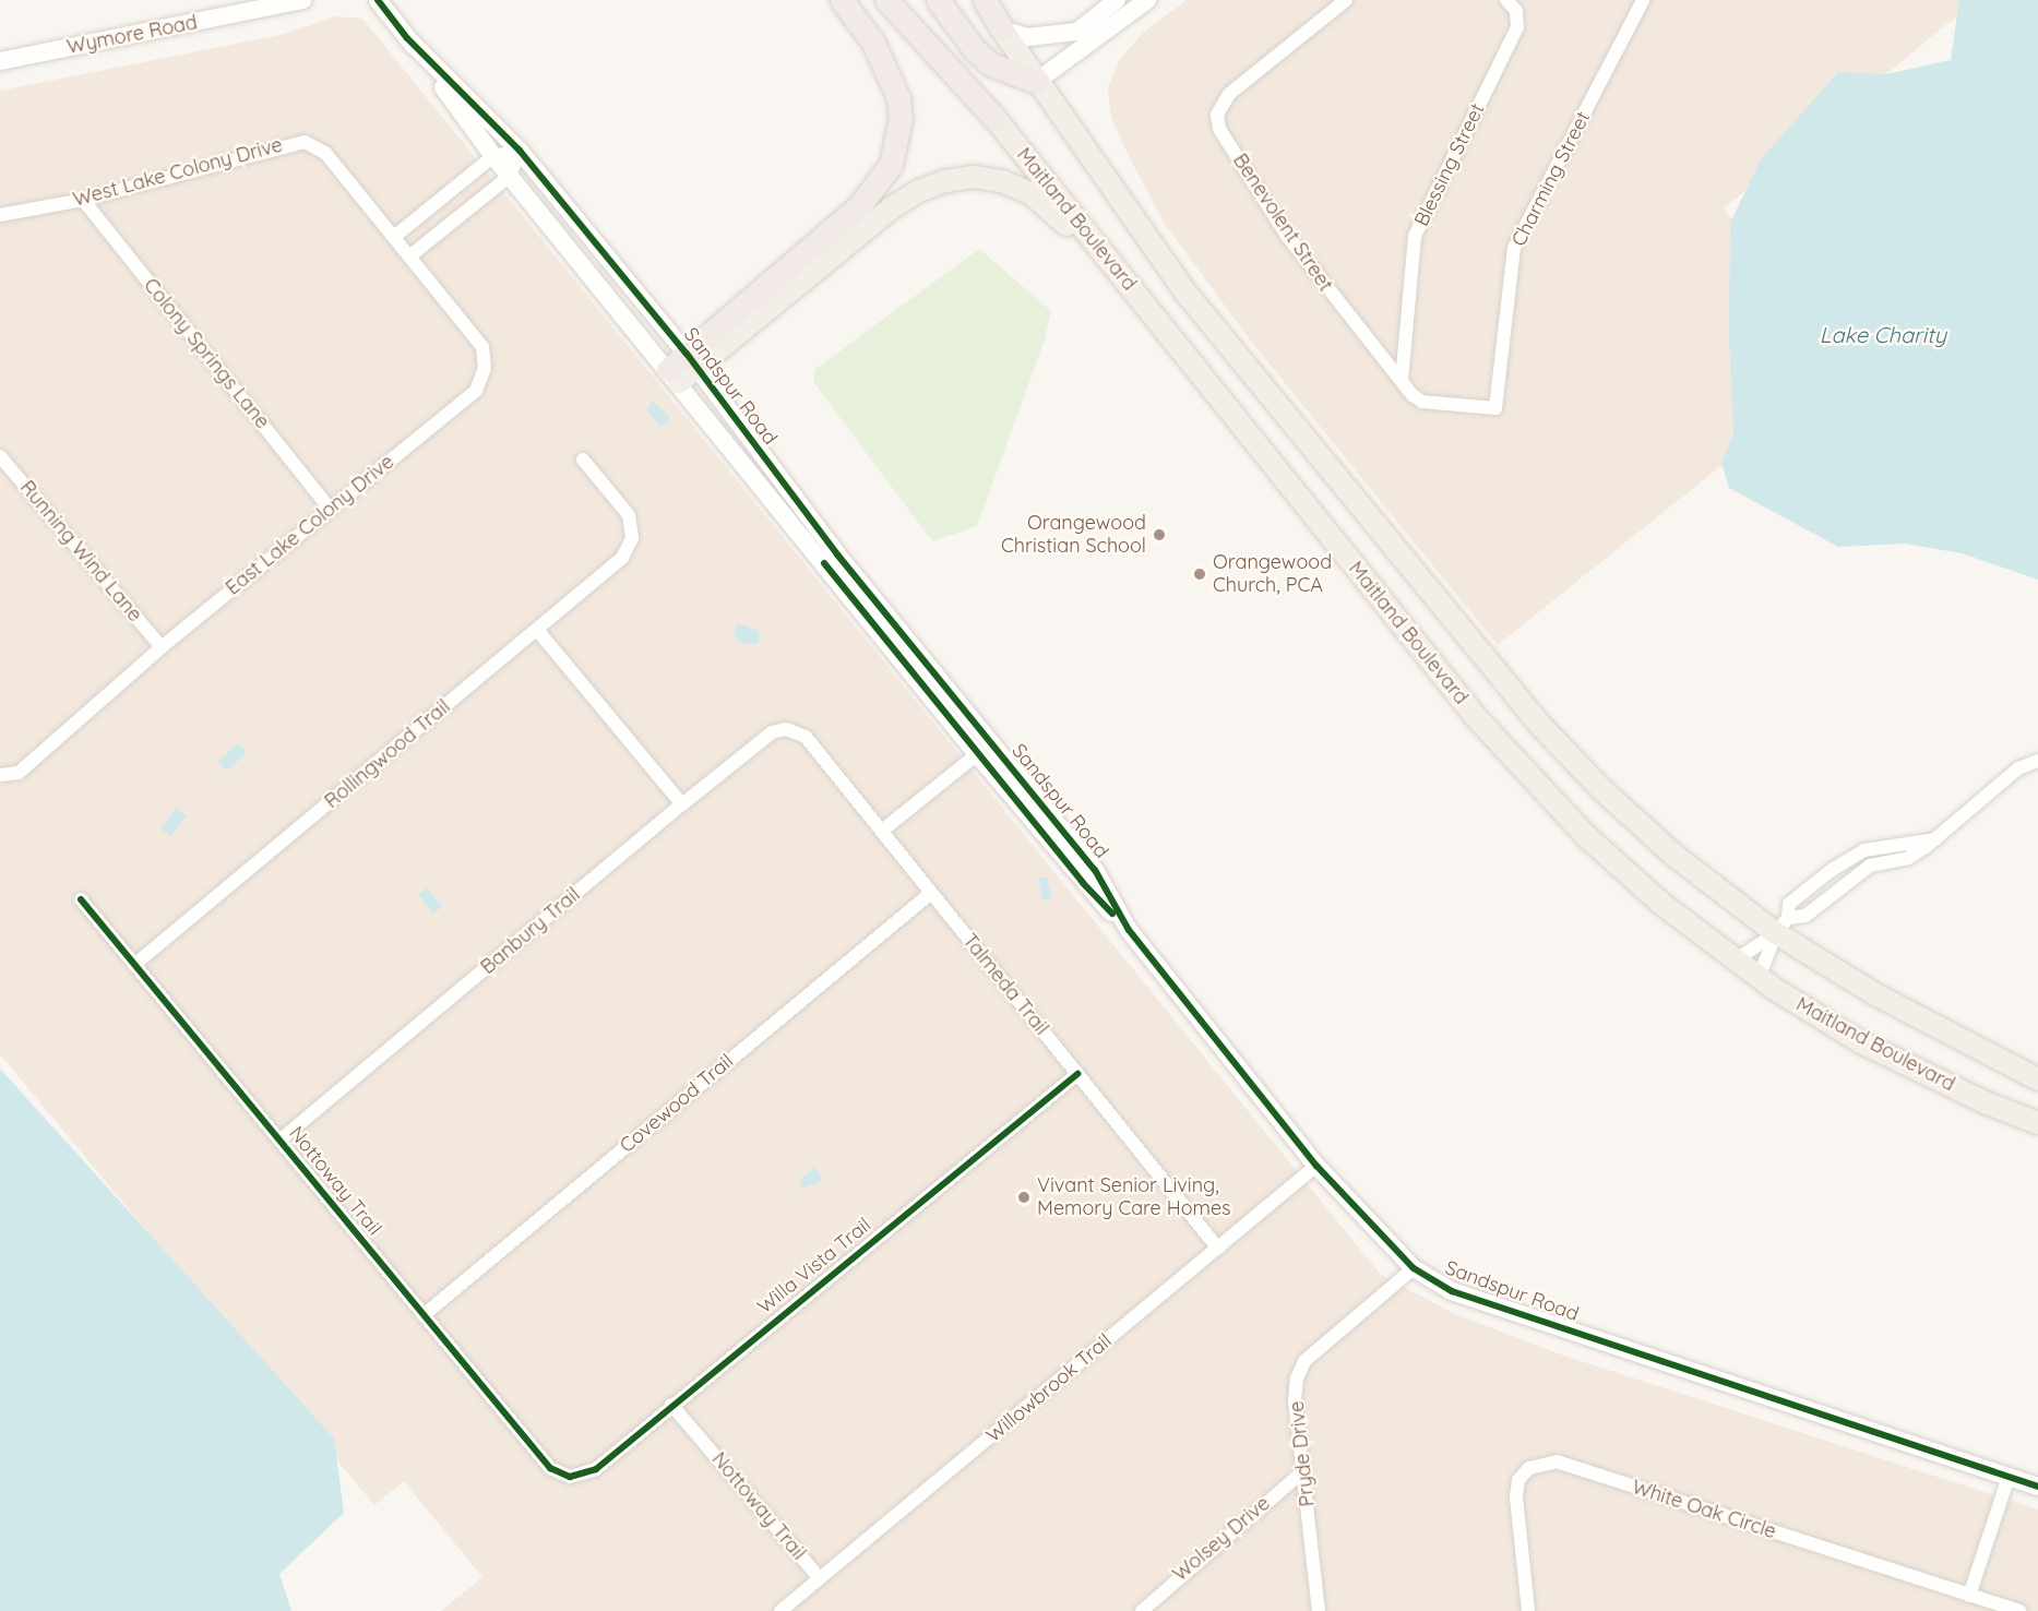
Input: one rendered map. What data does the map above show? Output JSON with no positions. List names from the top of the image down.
{
  "streets": {
    "highway": ["Maitland Boulevard"],
    "street": [
      "Wymore Road",
      "Blessing Street",
      "West Lake Colony Drive",
      "Charming Street",
      "Benevolent Street",
      "Colony Springs Lane",
      "Sandspur Road",
      "East Lake Colony Drive",
      "Running Wind Lane",
      "Rollingwood Trail",
      "Banbury Trail",
      "Talmeda Trail",
      "Covewood Trail",
      "Nottoway Trail",
      "Willa Vista Trail",
      "Willowbrook Trail",
      "Pryde Drive",
      "White Oak Circle",
      "Wolsey Drive"
    ]
  },
  "crossings": [
    ["Blessing Street", "Benevolent Street"],
    ["West Lake Colony Drive", "Colony Springs Lane"],
    ["West Lake Colony Drive", "East Lake Colony Drive"],
    ["Charming Street", "Benevolent Street"],
    ["Colony Springs Lane", "East Lake Colony Drive"],
    ["Sandspur Road", "Willowbrook Trail"],
    ["Sandspur Road", "Pryde Drive"],
    ["East Lake Colony Drive", "Running Wind Lane"],
    ["Rollingwood Trail", "Nottoway Trail"],
    ["Banbury Trail", "Talmeda Trail"],
    ["Banbury Trail", "Nottoway Trail"],
    ["Talmeda Trail", "Covewood Trail"],
    ["Talmeda Trail", "Willa Vista Trail"],
    ["Talmeda Trail", "Willowbrook Trail"],
    ["Covewood Trail", "Nottoway Trail"],
    ["Nottoway Trail", "Willa Vista Trail"],
    ["Nottoway Trail", "Willowbrook Trail"],
    ["Pryde Drive", "Wolsey Drive"]
  ],
  "water": ["Lake Charity"],
  "places": ["Orangewood Christian School", "Orangewood Church, PCA", "Vivant Senior Living, Memory Care Homes"]
}
